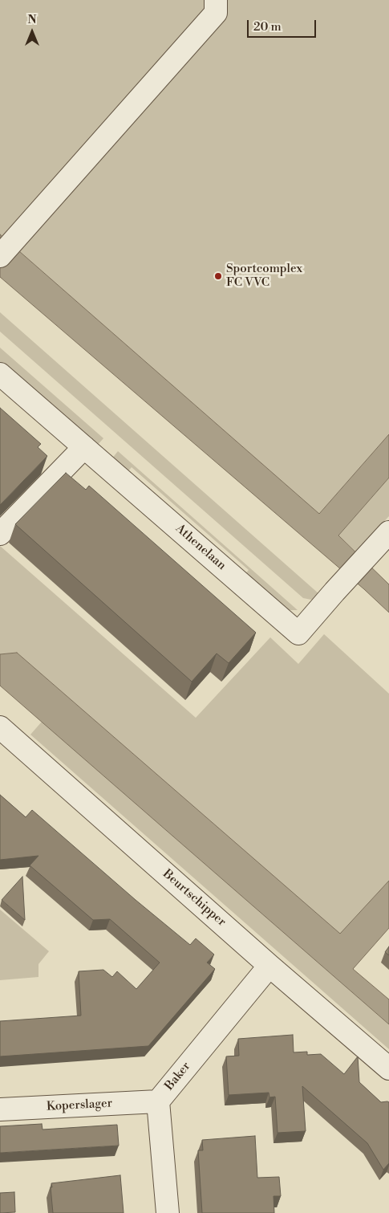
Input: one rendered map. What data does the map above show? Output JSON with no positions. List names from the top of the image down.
{
  "streets": {
    "street": [
      "Athenelaan",
      "Beurtschipper",
      "Baker",
      "Koperslager"
    ]
  },
  "crossings": [
    ["Beurtschipper", "Baker"],
    ["Baker", "Koperslager"]
  ],
  "places": ["Sportcomplex FC VVC"],
  "scale_bar": "20 m",
  "north": "top"
}
